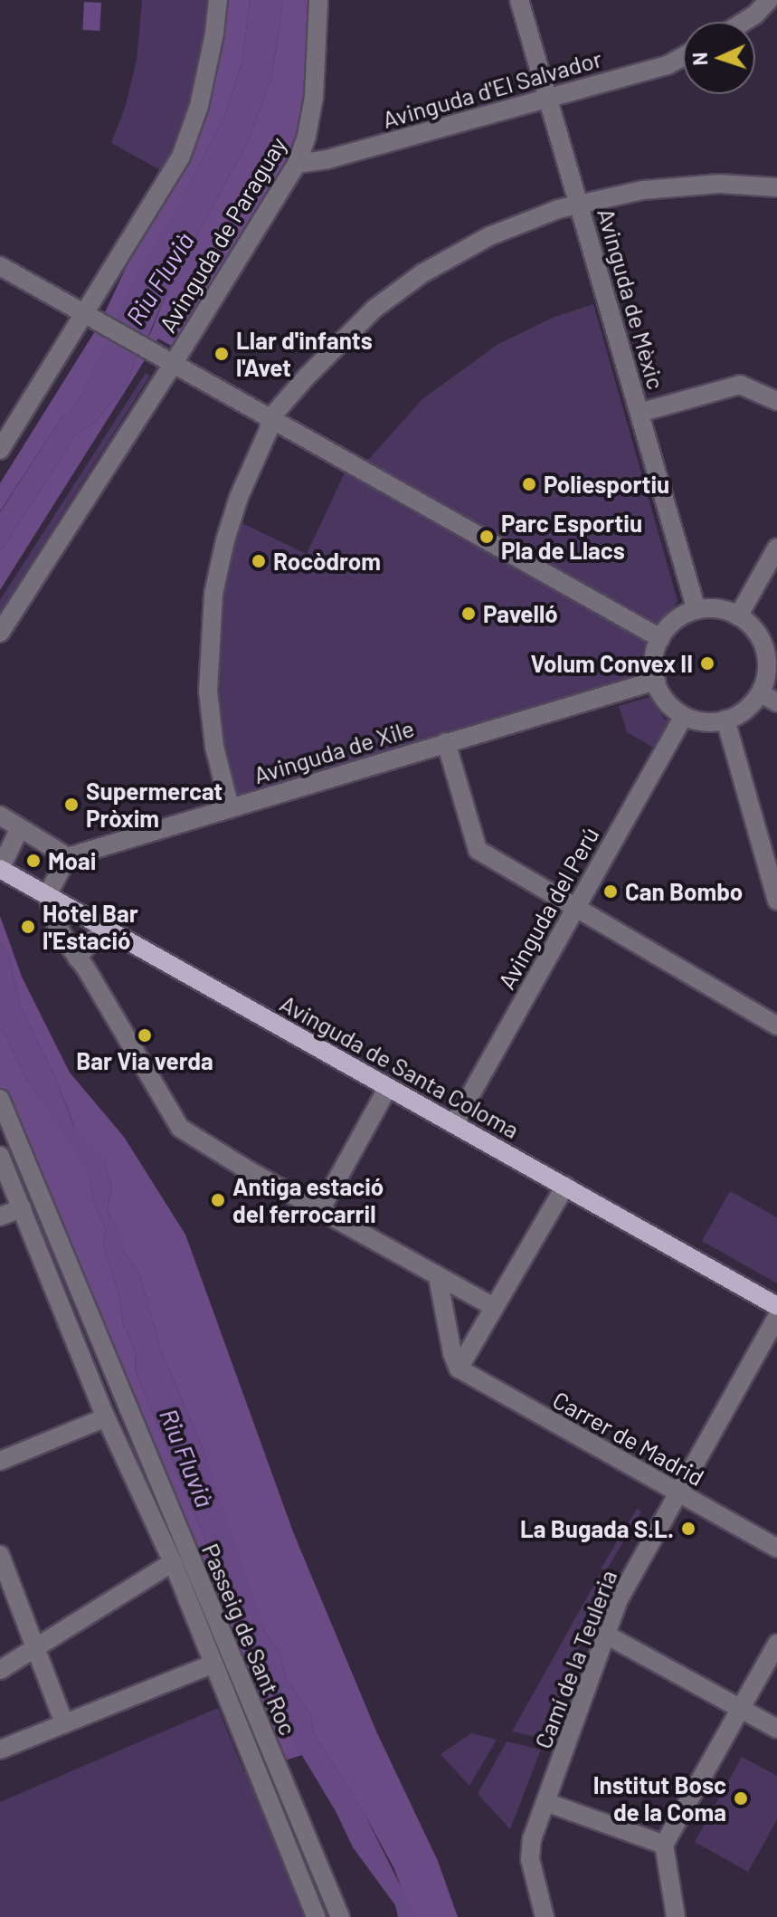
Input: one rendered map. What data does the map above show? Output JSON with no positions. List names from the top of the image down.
{
  "streets": {
    "main road": ["Avinguda de Santa Coloma"],
    "street": [
      "Avinguda d'El Salvador",
      "Avinguda de Paraguay",
      "Avinguda de Mèxic",
      "Avinguda de Xile",
      "Avinguda del Perú",
      "Carrer de Madrid",
      "Passeig de Sant Roc",
      "Camí de la Teuleria"
    ]
  },
  "crossings": [
    ["Avinguda d'El Salvador", "Avinguda de Paraguay"],
    ["Avinguda d'El Salvador", "Avinguda de Mèxic"],
    ["Avinguda de Mèxic", "Avinguda de Xile"],
    ["Avinguda de Mèxic", "Avinguda del Perú"],
    ["Avinguda de Xile", "Avinguda del Perú"],
    ["Avinguda del Perú", "Avinguda de Santa Coloma"],
    ["Carrer de Madrid", "Camí de la Teuleria"]
  ],
  "water": ["Riu Fluvià"],
  "places": [
    "Llar d'infants l'Avet",
    "Poliesportiu",
    "Parc Esportiu Pla de Llacs",
    "Rocòdrom",
    "Pavelló",
    "Volum Convex II",
    "Supermercat Pròxim",
    "Moai",
    "Can Bombo",
    "Hotel Bar l'Estació",
    "Bar Via verda",
    "Antiga estació del ferrocarril",
    "La Bugada S.L.",
    "Institut Bosc de la Coma"
  ],
  "north": "left"
}
